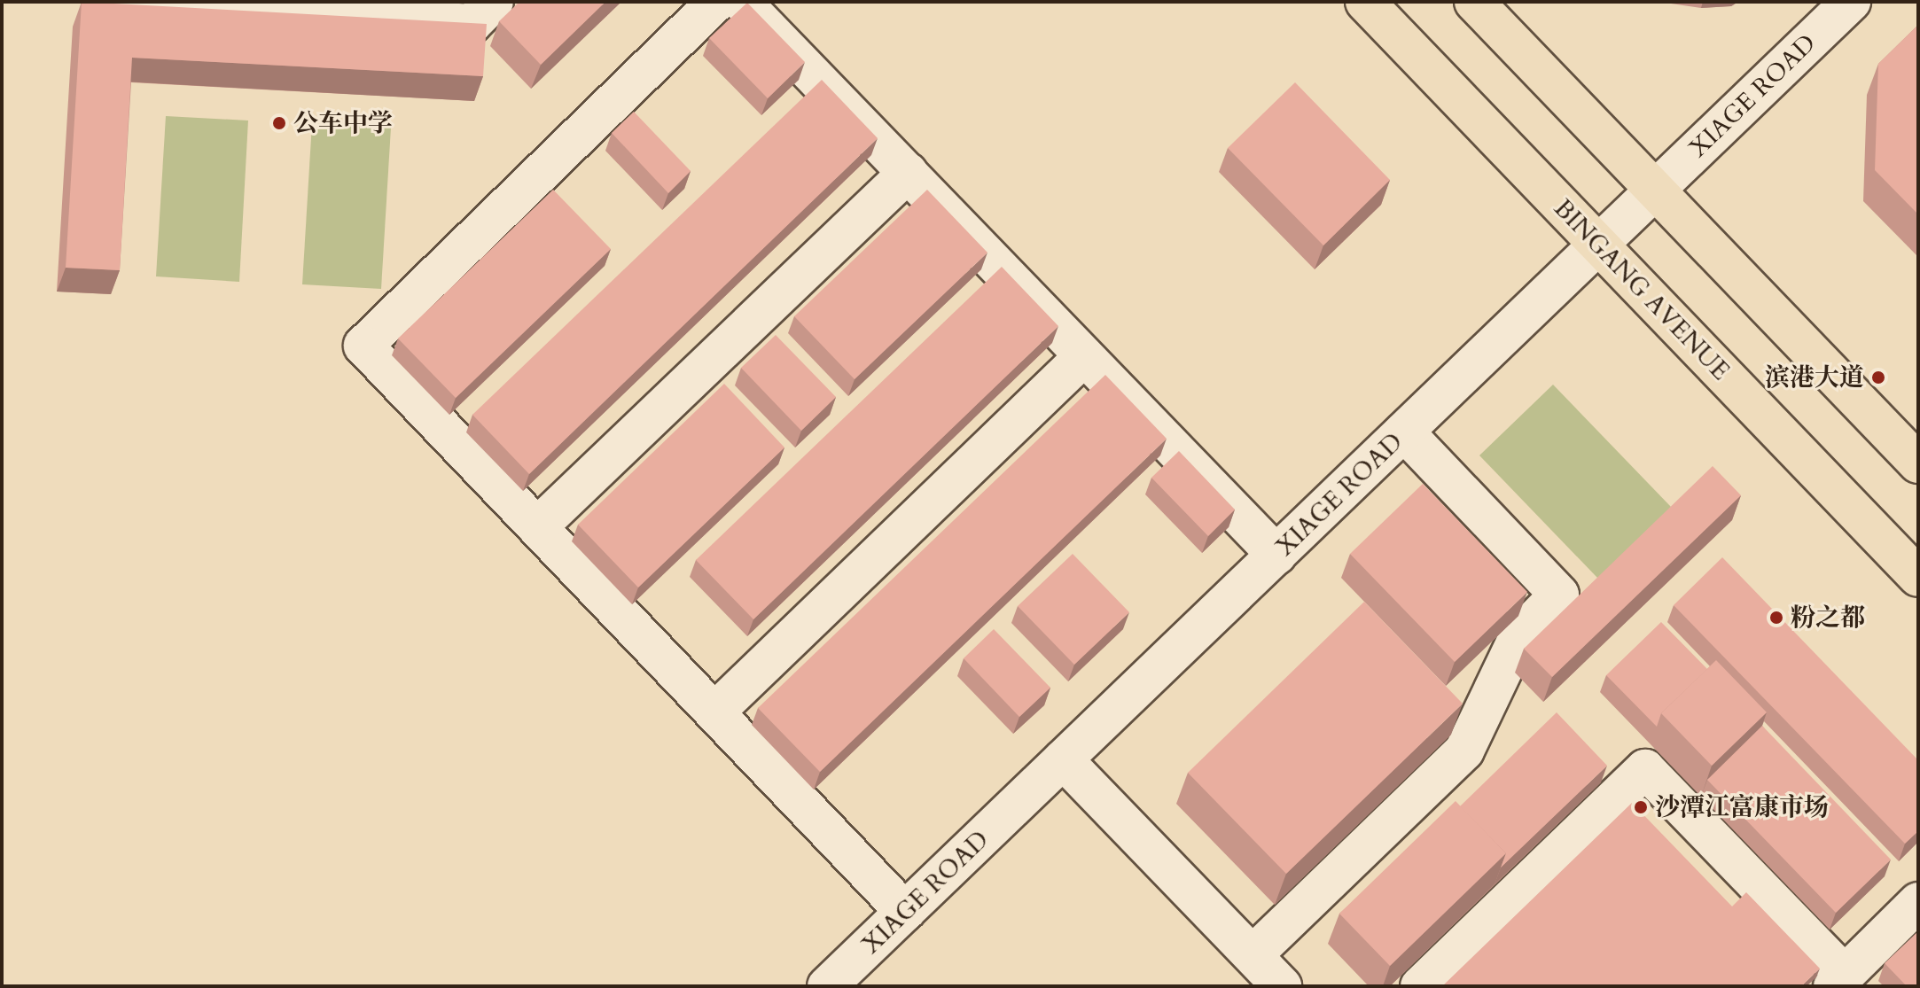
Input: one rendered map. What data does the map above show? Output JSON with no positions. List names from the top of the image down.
{
  "streets": {
    "main road": ["BINGANG AVENUE"],
    "street": ["XIAGE ROAD"]
  },
  "crossings": [
    ["XIAGE ROAD", "BINGANG AVENUE"]
  ],
  "places": [
    "公车中学",
    "滨港大道",
    "粉之都",
    "沙潭江富康市场"
  ]
}
